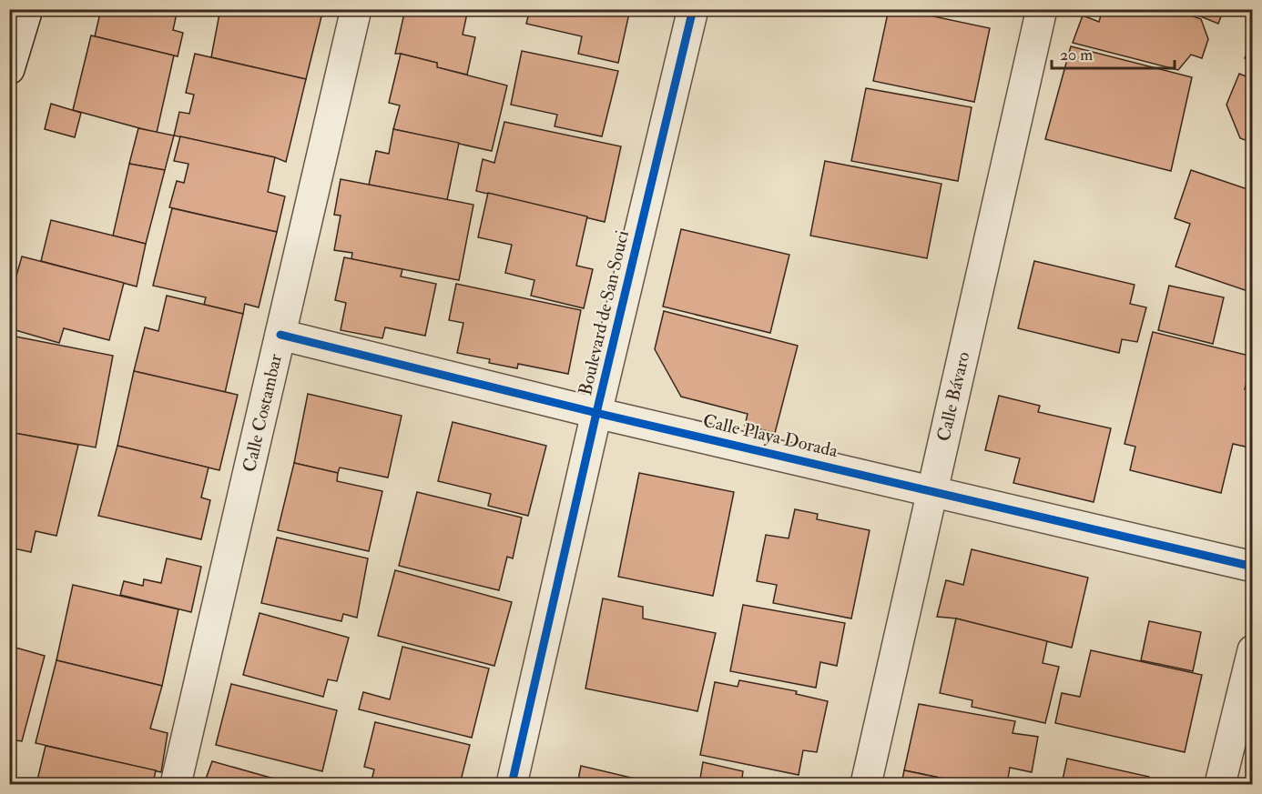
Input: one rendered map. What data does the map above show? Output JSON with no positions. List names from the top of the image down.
{
  "streets": {
    "street": [
      "Boulevard de San Souci",
      "Calle Bávaro",
      "Calle Costambar",
      "Calle Playa Dorada"
    ]
  },
  "crossings": [
    ["Boulevard de San Souci", "Calle Playa Dorada"],
    ["Calle Bávaro", "Calle Playa Dorada"],
    ["Calle Costambar", "Calle Playa Dorada"]
  ],
  "scale_bar": "20 m"
}
